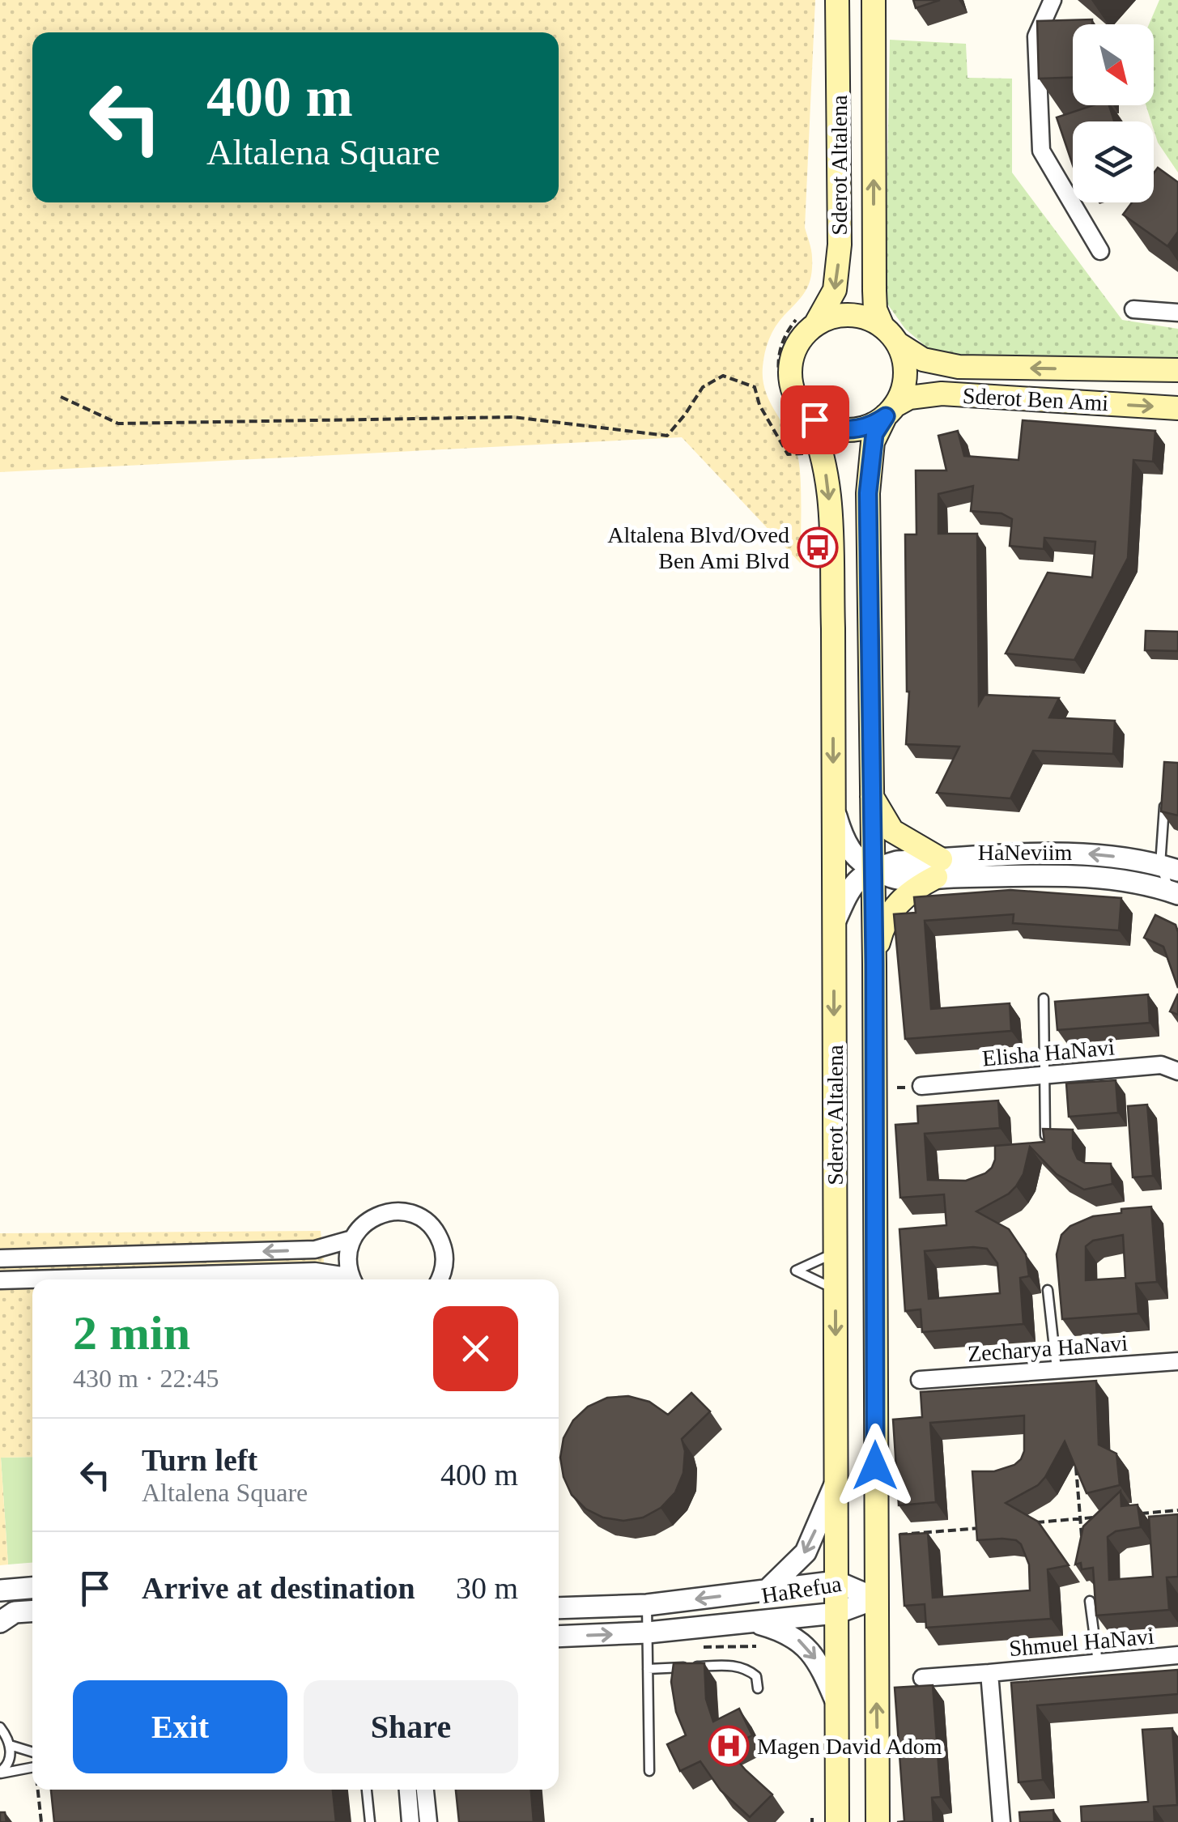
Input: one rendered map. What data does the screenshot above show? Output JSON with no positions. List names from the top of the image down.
{
  "streets": {
    "main road": ["Sderot Altalena", "Sderot Ben Ami"],
    "street": [
      "HaNeviim",
      "Elisha HaNavi",
      "Zecharya HaNavi",
      "HaRefua",
      "Shmuel HaNavi"
    ]
  },
  "crossings": [
    ["Sderot Altalena", "Sderot Ben Ami"],
    ["Sderot Altalena", "HaNeviim"],
    ["Sderot Altalena", "HaRefua"]
  ],
  "places": {
    "bus stop": ["Altalena Blvd/Oved Ben Ami Blvd"],
    "hospital": ["Magen David Adom"]
  },
  "north": "bottom right",
  "page": {
    "turn": ["400 m", "Altalena Square"],
    "heading": ["2 min", "430 m · 22:45"],
    "list": [
      {
        "name": "Turn left",
        "note": "Altalena Square",
        "value": "400 m"
      },
      {
        "name": "Arrive at destination",
        "value": "30 m"
      }
    ],
    "buttons": ["Exit", "Share"]
  }
}
